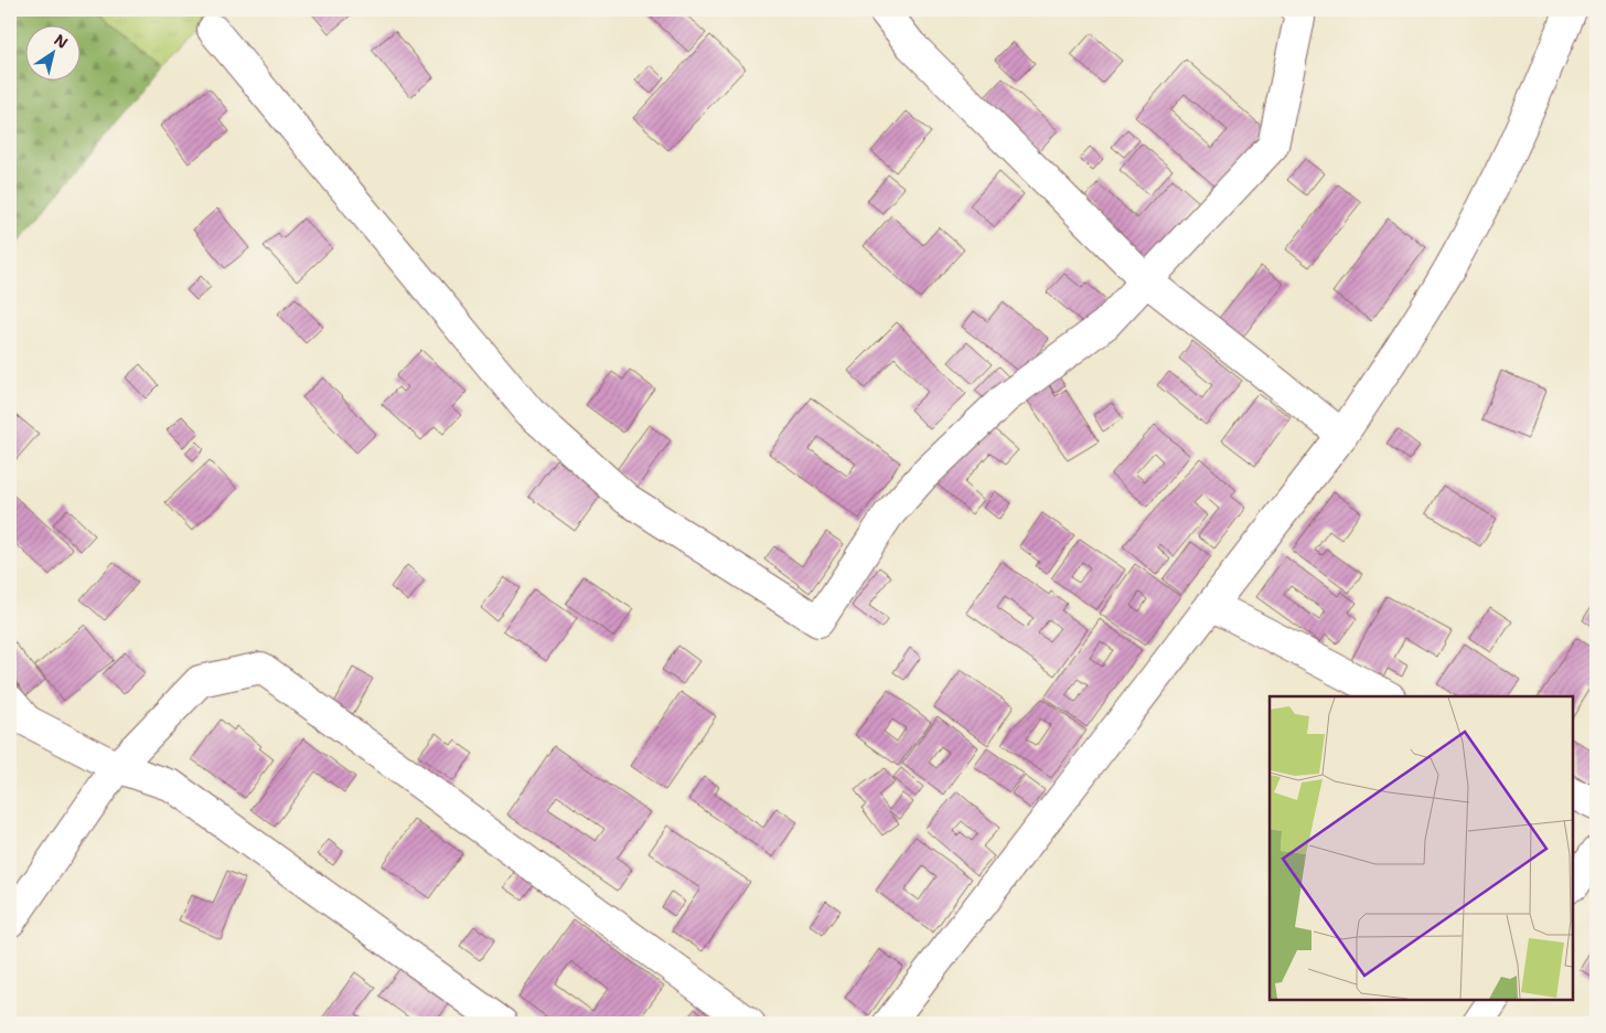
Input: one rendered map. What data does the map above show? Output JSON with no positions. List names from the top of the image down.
{
  "north": "top right"
}
